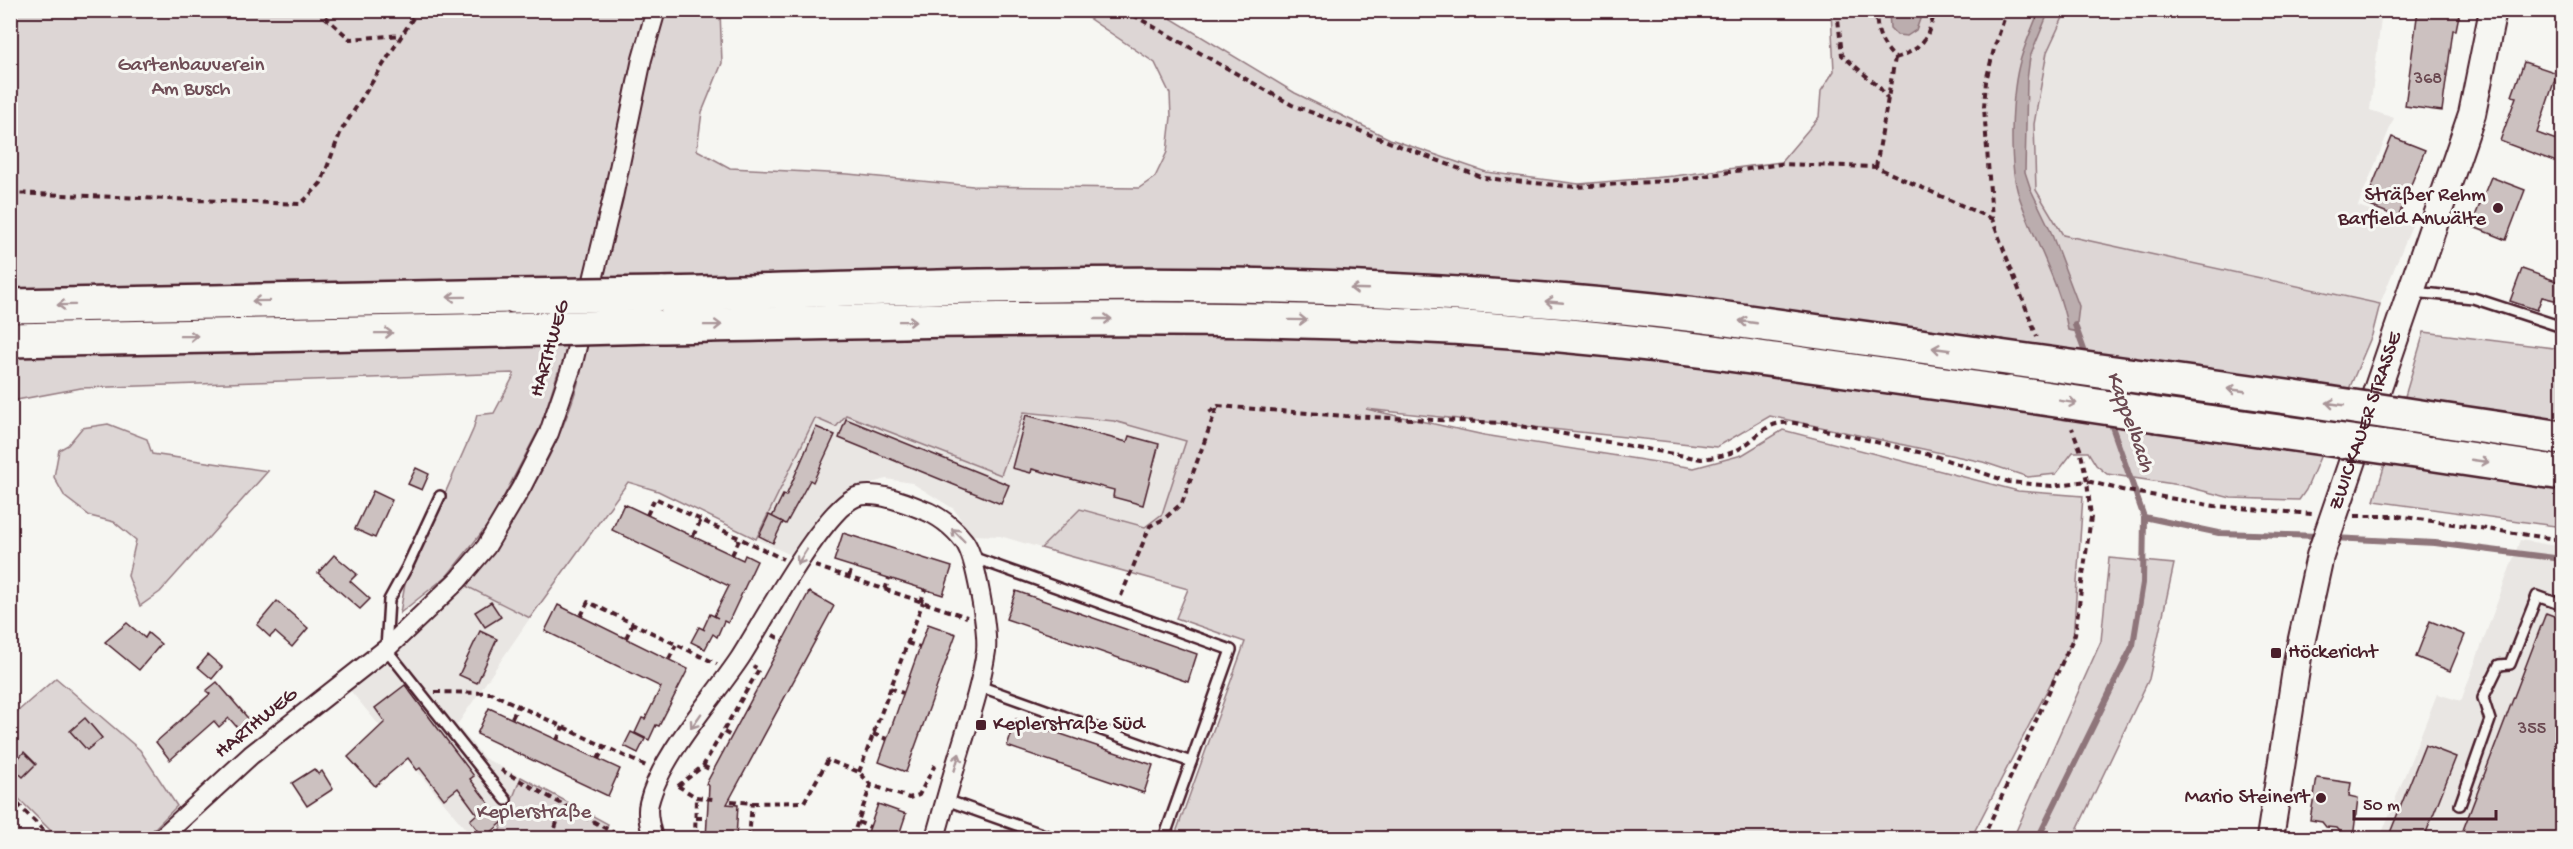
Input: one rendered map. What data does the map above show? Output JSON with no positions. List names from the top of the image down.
{
  "streets": {
    "main road": ["ZWICKAUER STRASSE"],
    "street": ["HARTHWEG"]
  },
  "water": ["Kappelbach"],
  "parks": ["Gartenbauverein Am Busch", "Keplerstraße"],
  "places": {
    "other": ["Sträßer Rehm Barfield Anwälte", "Mario Steinert"],
    "transit": ["Höckericht", "Keplerstraße Süd"]
  },
  "house_numbers": ["368", "355"],
  "scale_bar": "50 m"
}
